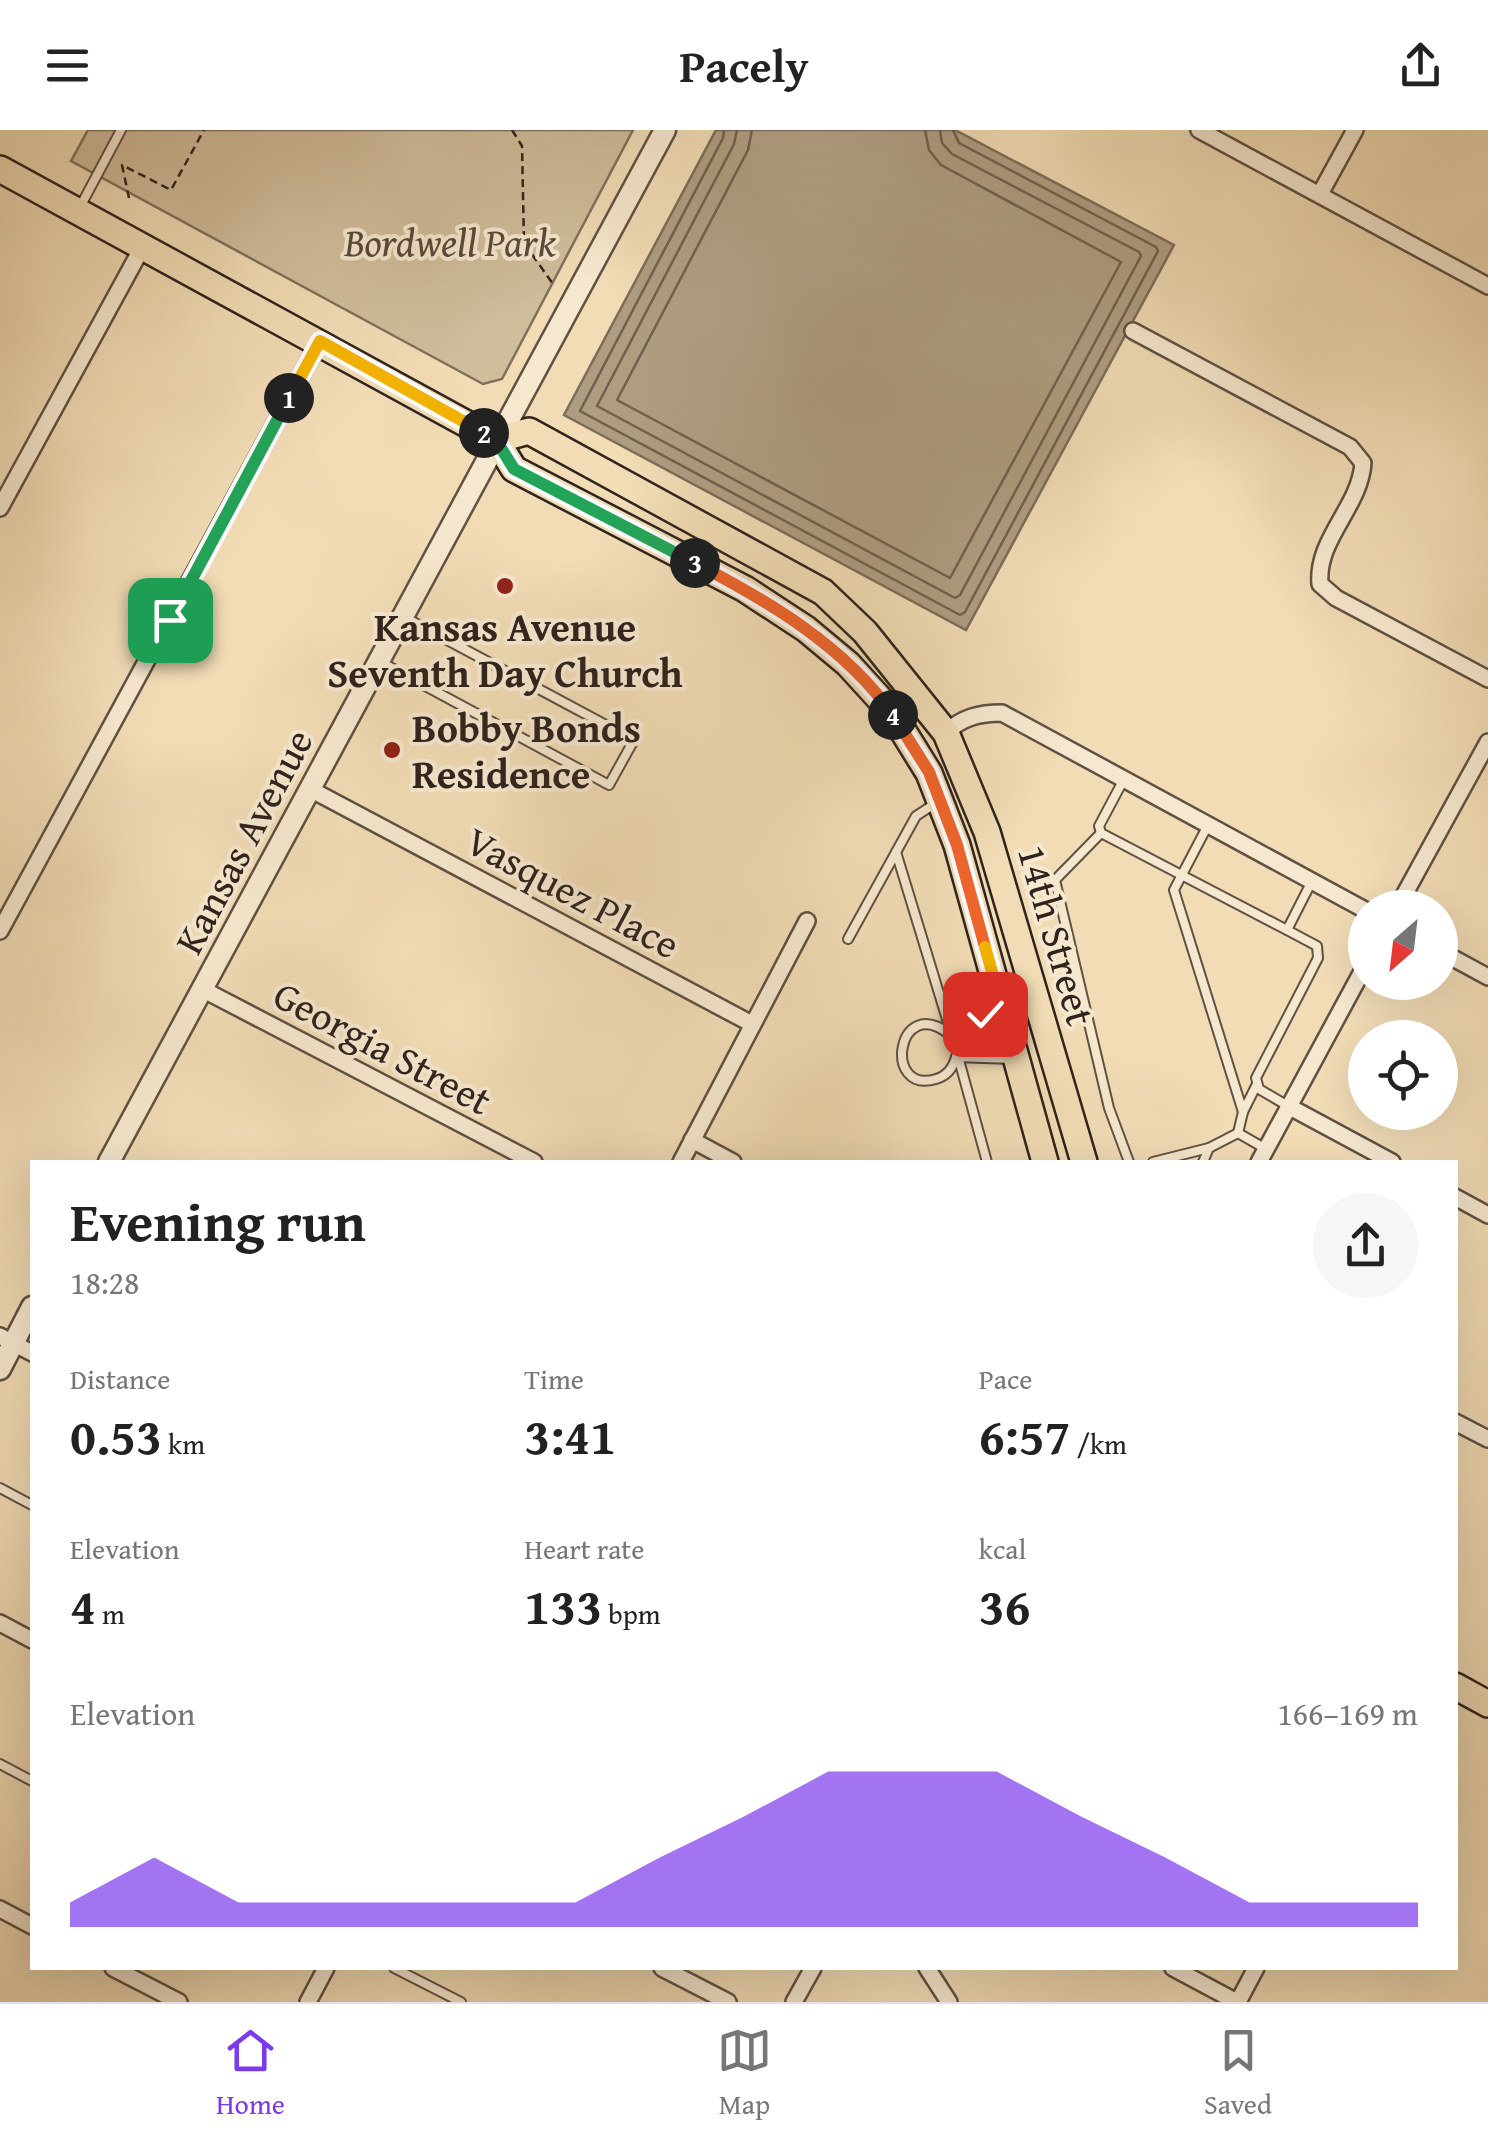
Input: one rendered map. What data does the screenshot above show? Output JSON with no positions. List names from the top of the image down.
{
  "streets": {
    "main road": ["14th Street"],
    "street": ["Kansas Avenue", "Vasquez Place", "Georgia Street"]
  },
  "crossings": [
    ["Kansas Avenue", "Vasquez Place"],
    ["Kansas Avenue", "14th Street"],
    ["Kansas Avenue", "Georgia Street"]
  ],
  "parks": ["Bordwell Park"],
  "places": ["Kansas Avenue Seventh Day Church", "Bobby Bonds Residence"],
  "north": "bottom left",
  "page": {
    "header": "Pacely",
    "pins": [
      "1",
      "2",
      "3",
      "4"
    ],
    "heading": ["Evening run", "18:28"],
    "stats": [
      ["Distance", "0.53 km"],
      ["Time", "3:41"],
      ["Pace", "6:57 /km"],
      ["Elevation", "4 m"],
      ["Heart rate", "133 bpm"],
      ["kcal", "36"]
    ],
    "chart": ["Elevation", "166–169 m"],
    "tabs": ["Home", "Map", "Saved"]
  }
}
